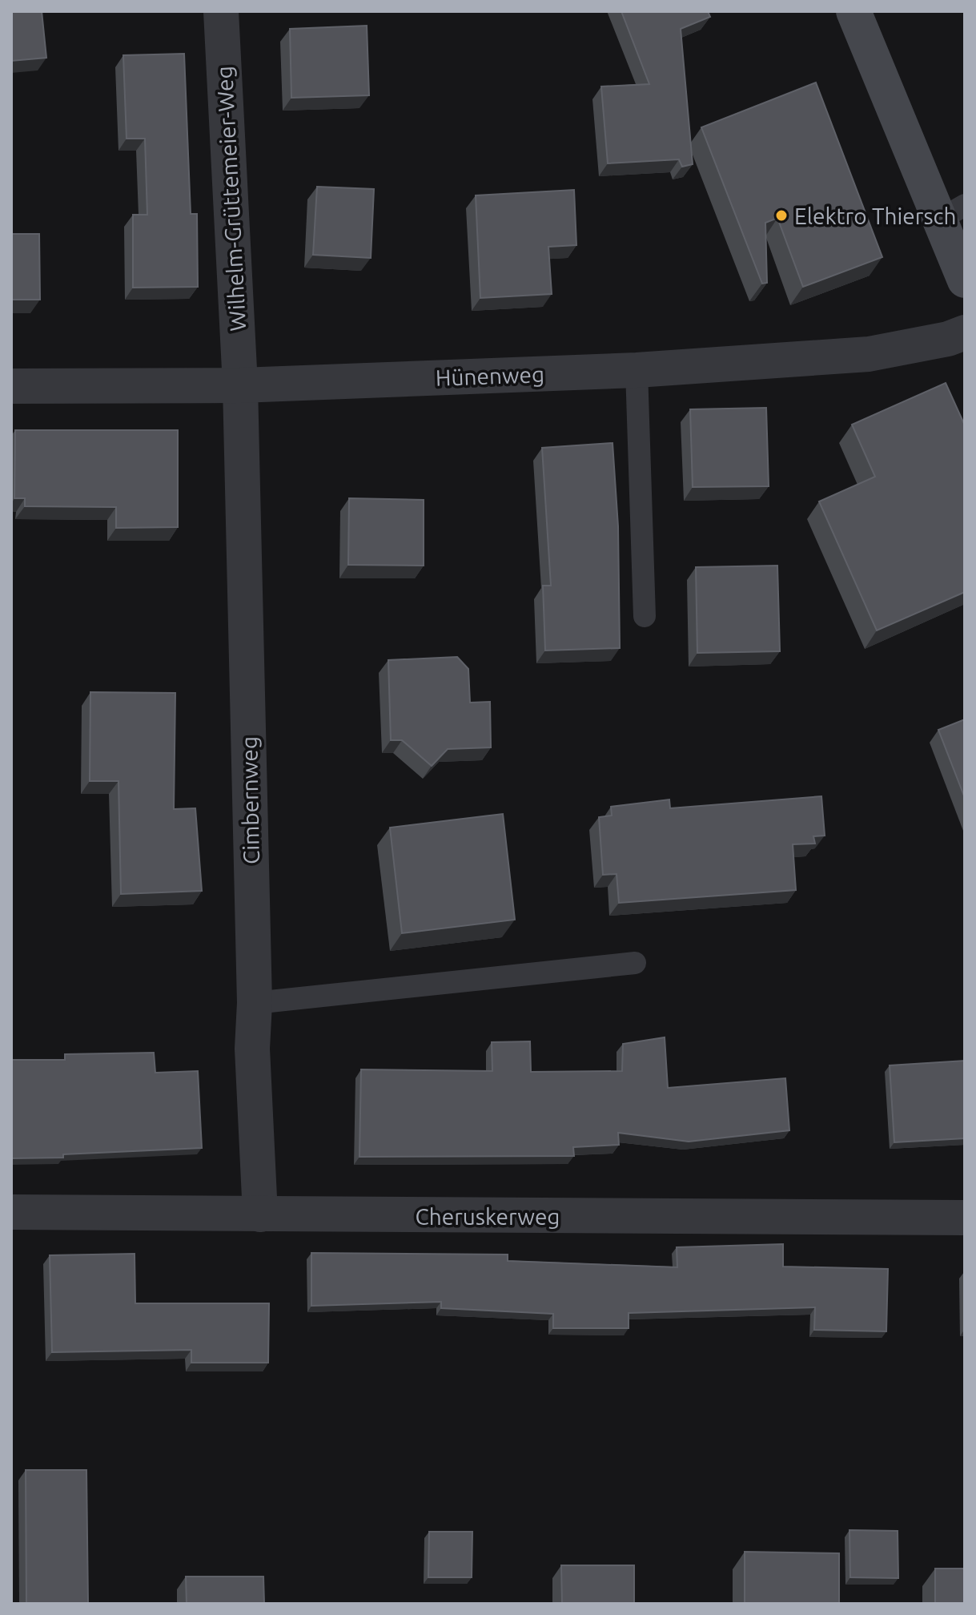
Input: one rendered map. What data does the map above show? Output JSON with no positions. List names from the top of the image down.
{
  "streets": {
    "street": [
      "Wilhelm-Grüttemeier-Weg",
      "Hünenweg",
      "Cimbernweg",
      "Cheruskerweg"
    ]
  },
  "crossings": [
    ["Wilhelm-Grüttemeier-Weg", "Hünenweg"],
    ["Wilhelm-Grüttemeier-Weg", "Cimbernweg"],
    ["Hünenweg", "Cimbernweg"],
    ["Cimbernweg", "Cheruskerweg"]
  ],
  "places": ["Elektro Thiersch"]
}
